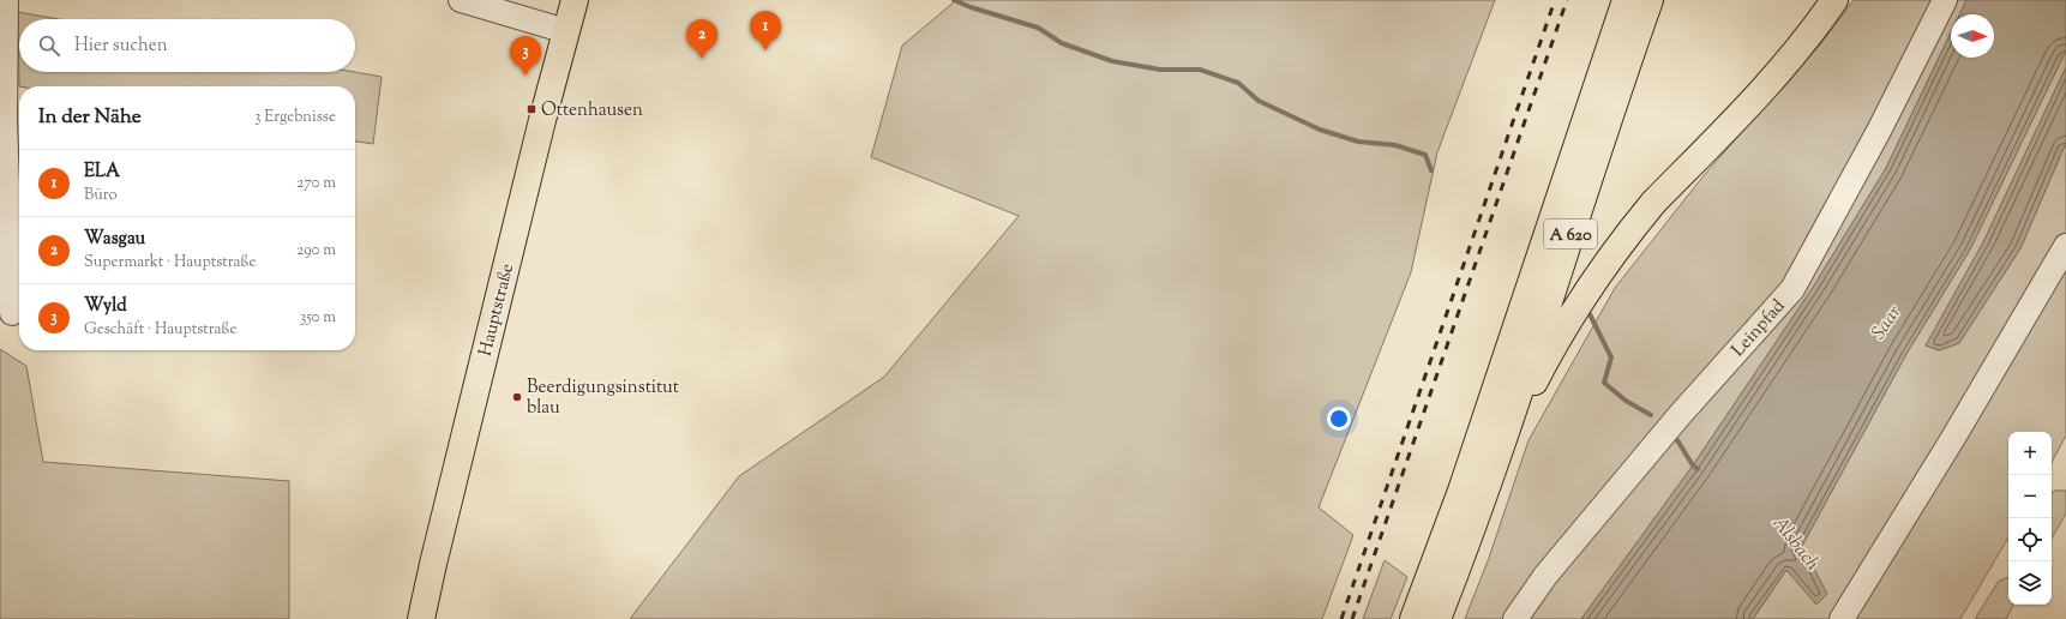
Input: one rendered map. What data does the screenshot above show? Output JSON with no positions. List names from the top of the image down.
{
  "streets": {
    "main road": ["A 620", "Hauptstraße"],
    "street": ["Leinpfad"]
  },
  "water": ["Saar", "Alsbach"],
  "places": {
    "transit": ["Ottenhausen"],
    "other": ["Beerdigungsinstitut blau"]
  },
  "north": "right",
  "page": {
    "pins": ["1", "2", "3"],
    "search": "Hier suchen",
    "heading": ["In der Nähe", "3 Ergebnisse"],
    "list": [
      {
        "mark": "1",
        "name": "ELA",
        "note": "Büro",
        "value": "270 m"
      },
      {
        "mark": "2",
        "name": "Wasgau",
        "note": "Supermarkt · Hauptstraße",
        "value": "290 m"
      },
      {
        "mark": "3",
        "name": "Wyld",
        "note": "Geschäft · Hauptstraße",
        "value": "350 m"
      }
    ],
    "map_buttons": ["+", "−"]
  }
}
